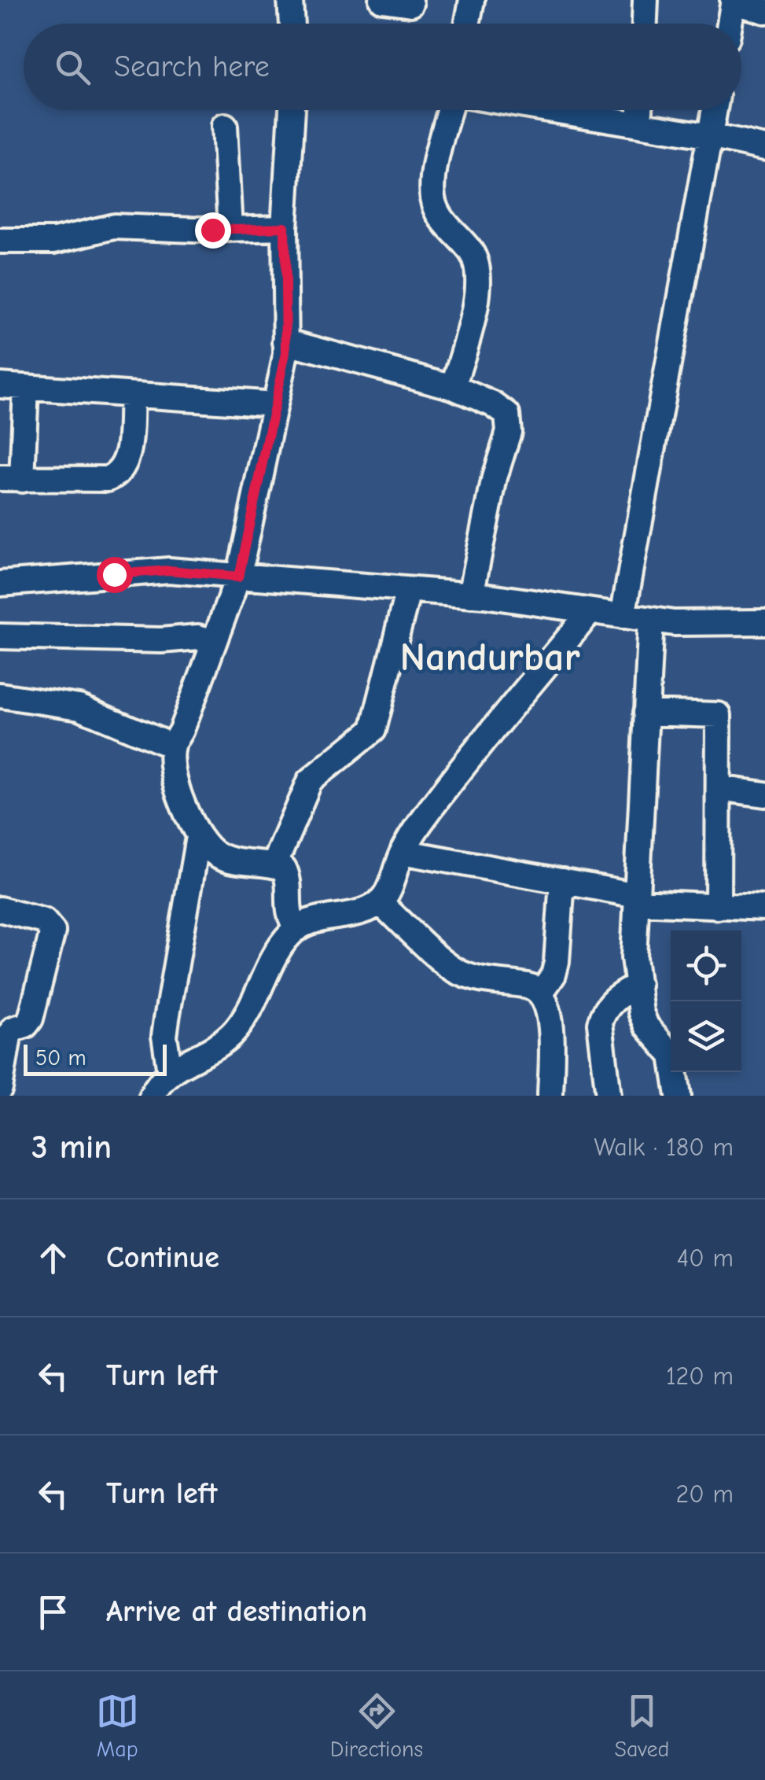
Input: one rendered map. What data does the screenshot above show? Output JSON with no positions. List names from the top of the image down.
{
  "districts": ["Nandurbar"],
  "scale_bar": "50 m",
  "page": {
    "search": "Search here",
    "scale": "50 m",
    "heading": ["3 min", "Walk · 180 m"],
    "list": [
      ["Continue", "40 m"],
      ["Turn left", "120 m"],
      ["Turn left", "20 m"],
      "Arrive at destination"
    ],
    "nav": ["Map", "Directions", "Saved"]
  }
}
